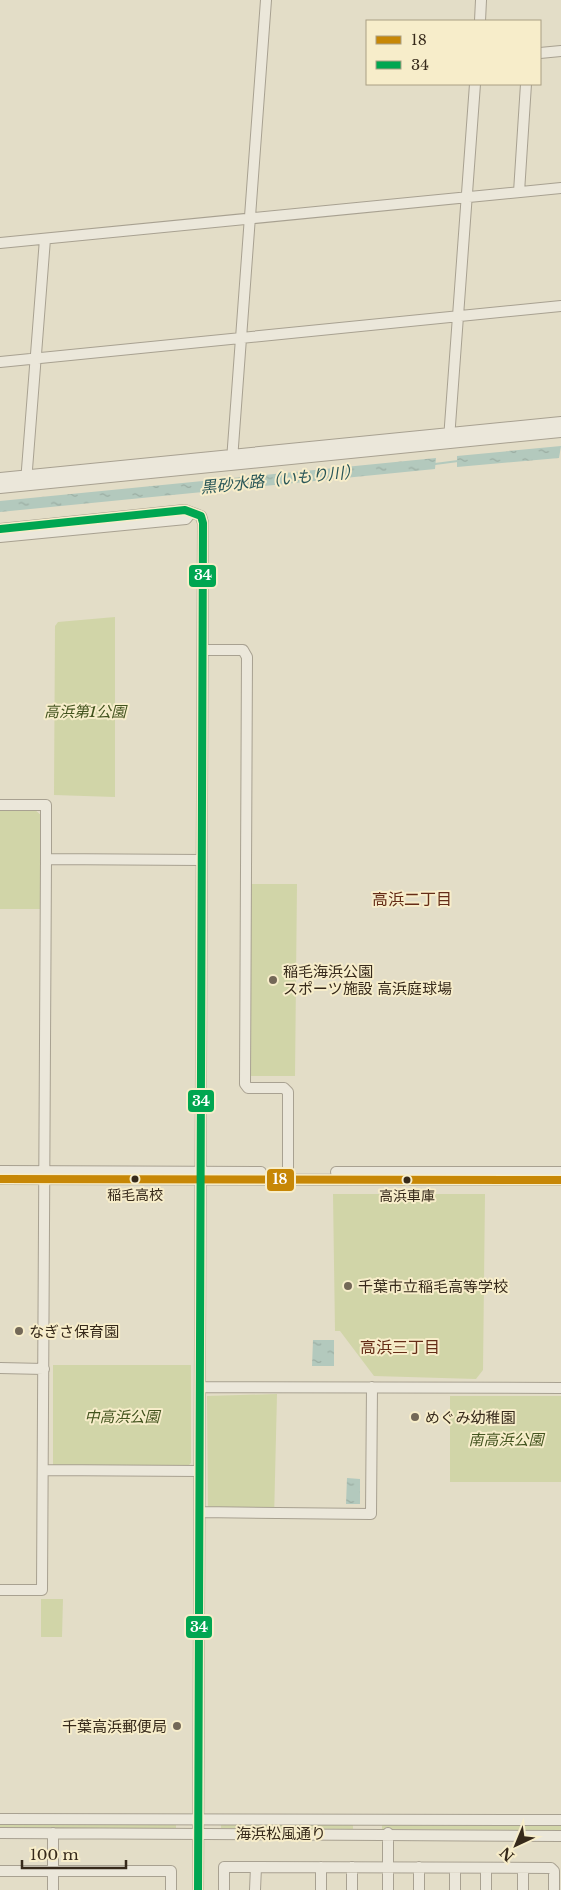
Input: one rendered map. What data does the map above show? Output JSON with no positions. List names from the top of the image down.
{
  "streets": {
    "street": ["海浜松風通り"]
  },
  "districts": ["高浜二丁目", "高浜三丁目"],
  "water": ["黒砂水路（いもり川）"],
  "parks": ["高浜第1公園", "中高浜公園", "南高浜公園"],
  "places": [
    "稲毛海浜公園 スポーツ施設 高浜庭球場",
    "稲毛高校",
    "高浜車庫",
    "千葉市立稲毛高等学校",
    "なぎさ保育園",
    "めぐみ幼稚園",
    "千葉高浜郵便局"
  ],
  "lines": ["transit line 34", "transit line 18"],
  "legend": ["18", "34"],
  "scale_bar": "100 m",
  "north": "bottom left"
}
